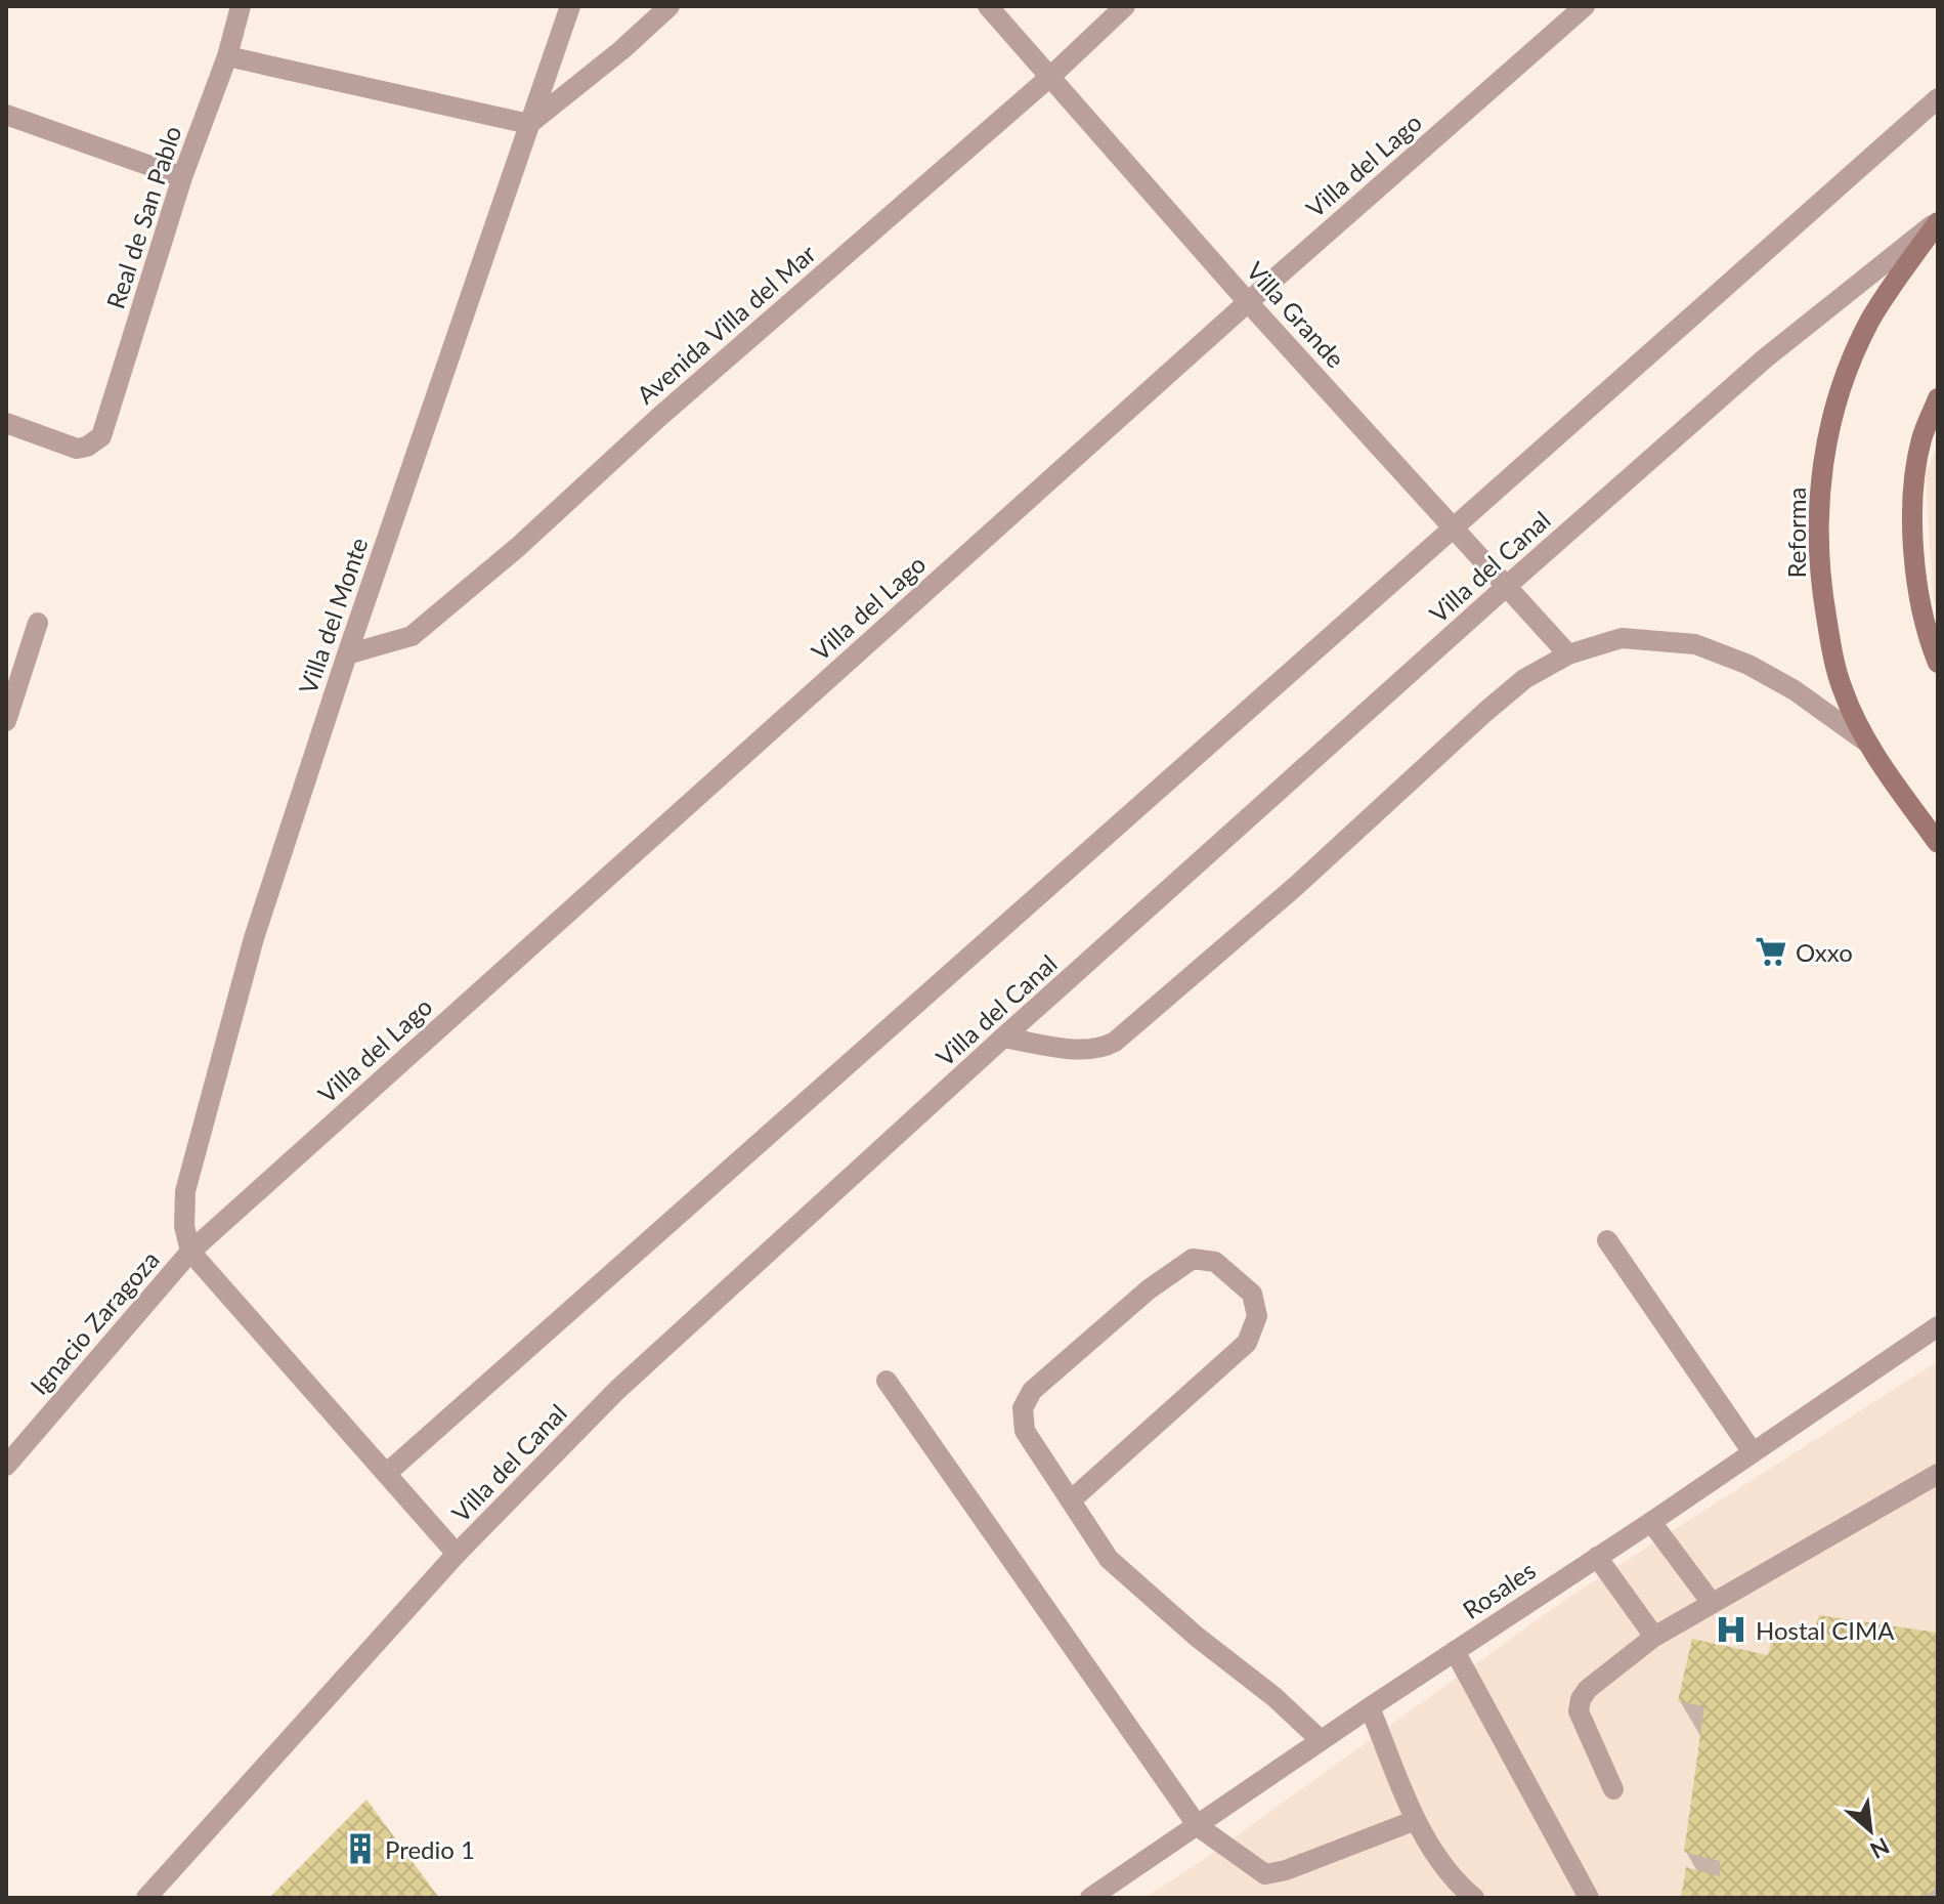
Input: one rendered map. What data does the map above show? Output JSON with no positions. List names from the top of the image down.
{
  "streets": {
    "main road": ["Reforma"],
    "street": [
      "Villa del Lago",
      "Real de San Pablo",
      "Villa Grande",
      "Avenida Villa del Mar",
      "Villa del Canal",
      "Villa del Monte",
      "Ignacio Zaragoza",
      "Rosales"
    ]
  },
  "crossings": [
    ["Villa del Lago", "Villa Grande"],
    ["Villa del Lago", "Villa del Monte"],
    ["Villa del Lago", "Ignacio Zaragoza"],
    ["Villa Grande", "Avenida Villa del Mar"],
    ["Villa Grande", "Villa del Canal"],
    ["Avenida Villa del Mar", "Villa del Monte"],
    ["Reforma", "Villa del Canal"],
    ["Villa del Monte", "Ignacio Zaragoza"]
  ],
  "places": {
    "supermarket": ["Oxxo"],
    "hospital": ["Hostal CIMA"],
    "building": ["Predio 1"]
  },
  "north": "bottom right"
}
